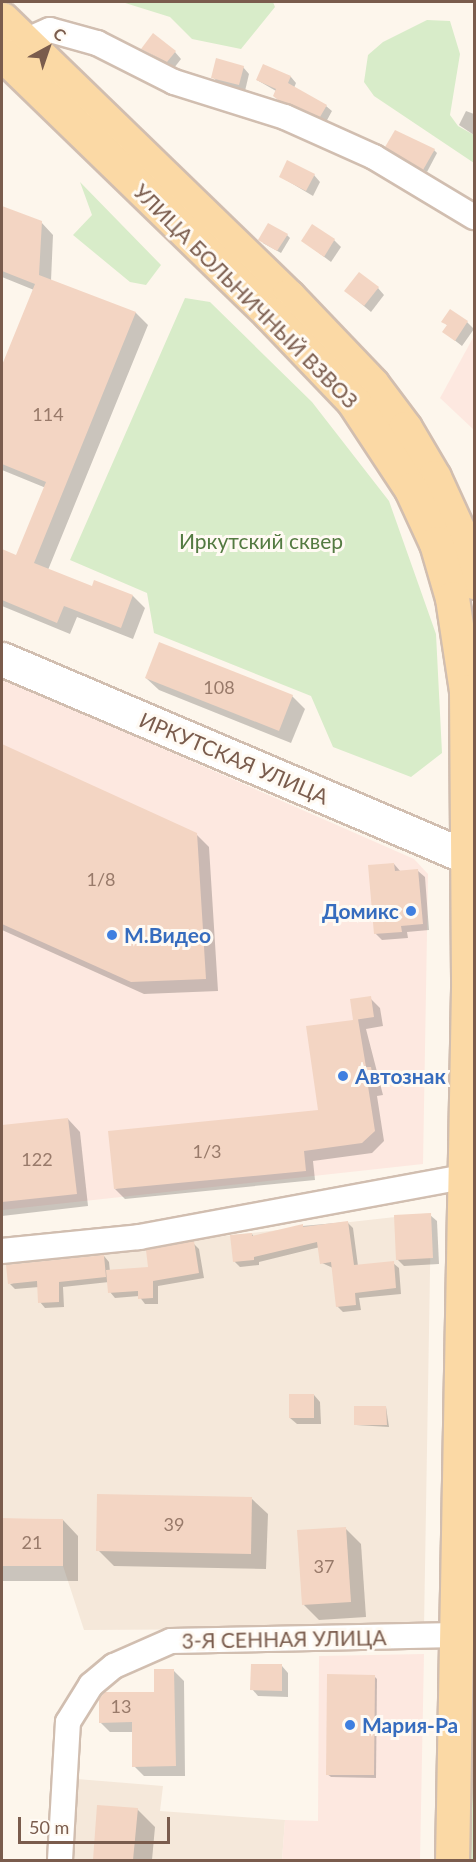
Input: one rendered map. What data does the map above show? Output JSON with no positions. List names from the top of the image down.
{
  "streets": {
    "main road": ["УЛИЦА БОЛЬНИЧНЫЙ ВЗВОЗ", "ИРКУТСКАЯ УЛИЦА"],
    "street": ["3-Я СЕННАЯ УЛИЦА"]
  },
  "crossings": [
    ["УЛИЦА БОЛЬНИЧНЫЙ ВЗВОЗ", "ИРКУТСКАЯ УЛИЦА"],
    ["УЛИЦА БОЛЬНИЧНЫЙ ВЗВОЗ", "3-Я СЕННАЯ УЛИЦА"]
  ],
  "parks": ["Иркутский сквер"],
  "places": [
    "Домикс",
    "М.Видео",
    "Автознак",
    "Мария-Ра"
  ],
  "house_numbers": [
    "114",
    "108",
    "1/8",
    "1/3",
    "122",
    "39",
    "21",
    "37",
    "13"
  ],
  "scale_bar": "50 m",
  "north": "top right"
}
